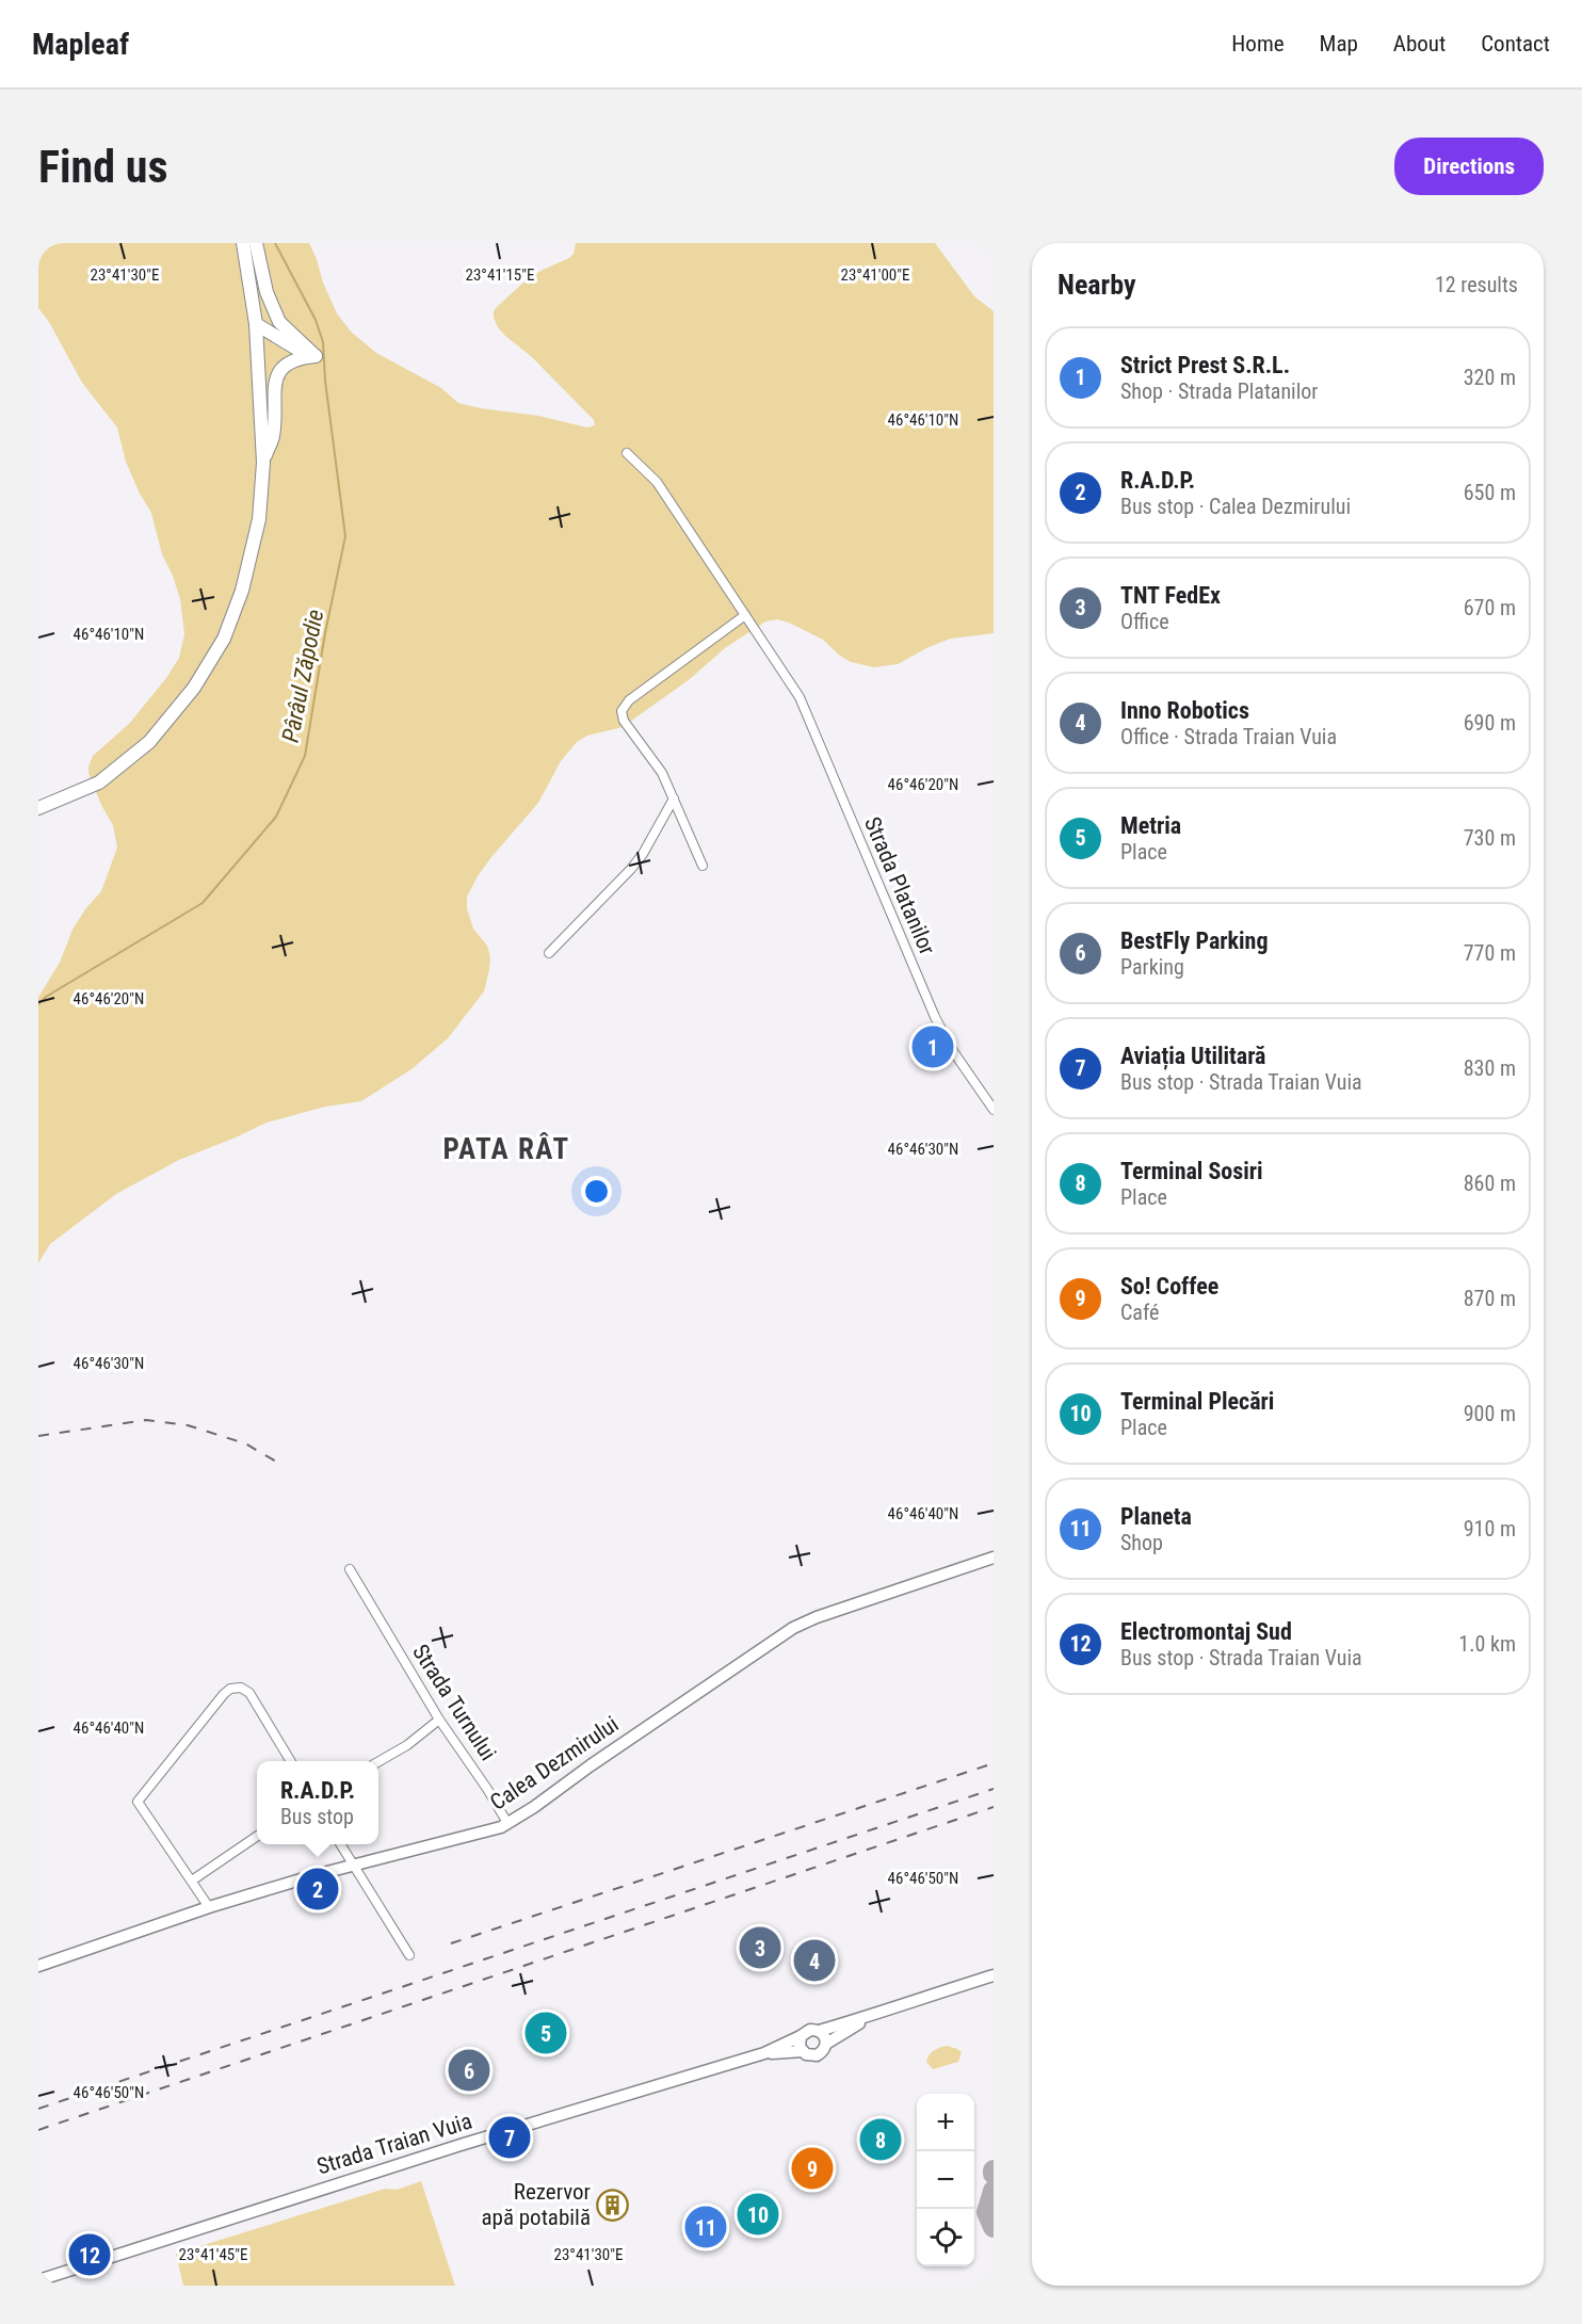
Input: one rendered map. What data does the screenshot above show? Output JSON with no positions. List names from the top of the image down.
{
  "streets": {
    "main road": ["Calea Dezmirului", "Strada Traian Vuia"],
    "street": ["Strada Platanilor", "Strada Turnului"]
  },
  "crossings": [
    ["Strada Turnului", "Calea Dezmirului"]
  ],
  "districts": ["PATA RÂT"],
  "water": ["Pârâul Zăpodie"],
  "places": {
    "building": ["Rezervor apă potabilă"]
  },
  "page": {
    "header": "Mapleaf",
    "nav": [
      "Home",
      "Map",
      "About",
      "Contact"
    ],
    "buttons": "Directions",
    "title": "Find us",
    "heading": ["Nearby", "12 results"],
    "list": [
      {
        "mark": "1",
        "name": "Strict Prest S.R.L.",
        "note": "Shop · Strada Platanilor",
        "value": "320 m"
      },
      {
        "mark": "2",
        "name": "R.A.D.P.",
        "note": "Bus stop · Calea Dezmirului",
        "value": "650 m"
      },
      {
        "mark": "3",
        "name": "TNT FedEx",
        "note": "Office",
        "value": "670 m"
      },
      {
        "mark": "4",
        "name": "Inno Robotics",
        "note": "Office · Strada Traian Vuia",
        "value": "690 m"
      },
      {
        "mark": "5",
        "name": "Metria",
        "note": "Place",
        "value": "730 m"
      },
      {
        "mark": "6",
        "name": "BestFly Parking",
        "note": "Parking",
        "value": "770 m"
      },
      {
        "mark": "7",
        "name": "Aviația Utilitară",
        "note": "Bus stop · Strada Traian Vuia",
        "value": "830 m"
      },
      {
        "mark": "8",
        "name": "Terminal Sosiri",
        "note": "Place",
        "value": "860 m"
      },
      {
        "mark": "9",
        "name": "So! Coffee",
        "note": "Café",
        "value": "870 m"
      },
      {
        "mark": "10",
        "name": "Terminal Plecări",
        "note": "Place",
        "value": "900 m"
      },
      {
        "mark": "11",
        "name": "Planeta",
        "note": "Shop",
        "value": "910 m"
      },
      {
        "mark": "12",
        "name": "Electromontaj Sud",
        "note": "Bus stop · Strada Traian Vuia",
        "value": "1.0 km"
      }
    ],
    "pins": [
      "1",
      "2",
      "3",
      "4",
      "5",
      "6",
      "7",
      "8",
      "9",
      "10",
      "11",
      "12"
    ],
    "popup": ["R.A.D.P.", "Bus stop"],
    "map_buttons": ["+", "−"]
  },
  "coordinates": [
    "23°41'30\"E",
    "23°41'15\"E",
    "23°41'00\"E",
    "46°46'10\"N",
    "46°46'20\"N",
    "46°46'30\"N",
    "46°46'40\"N",
    "46°46'50\"N",
    "23°41'45\"E"
  ]
}
